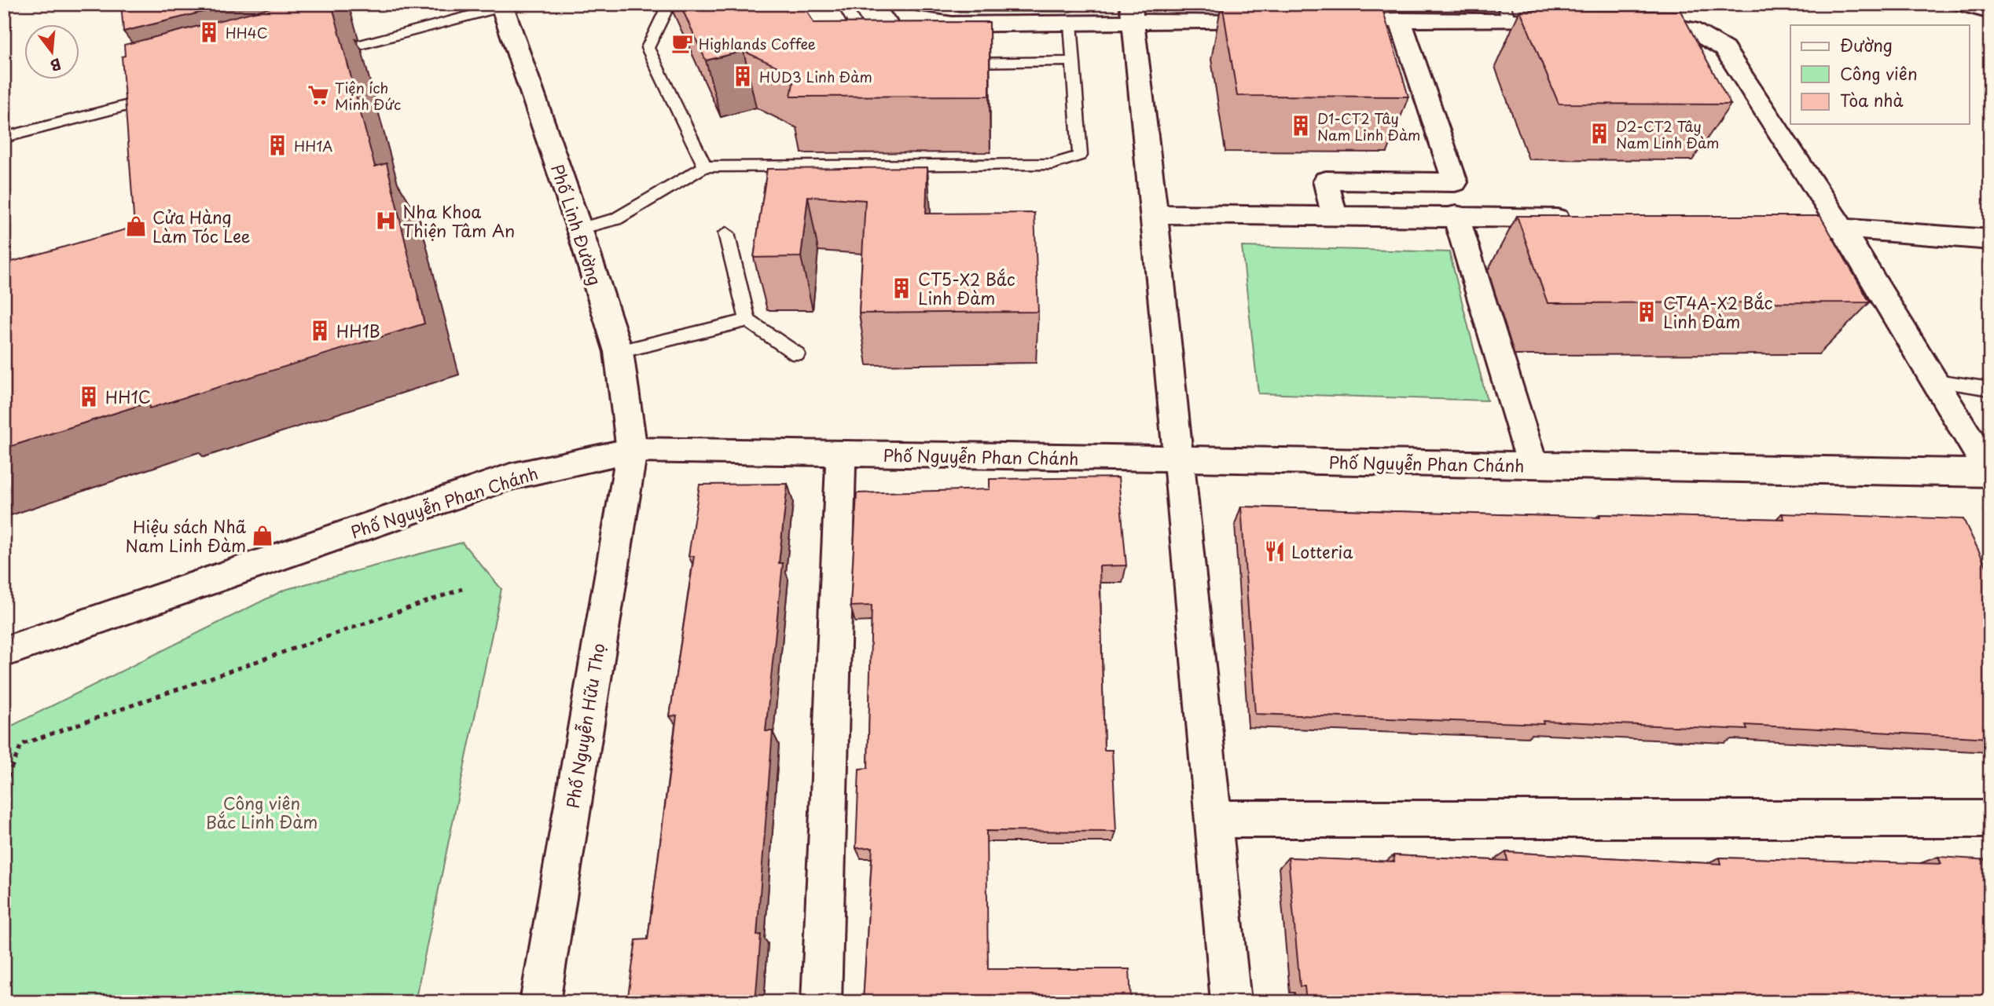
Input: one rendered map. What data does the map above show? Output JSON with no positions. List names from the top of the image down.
{
  "streets": {
    "street": ["Phố Linh Đường", "Phố Nguyễn Phan Chánh", "Phố Nguyễn Hữu Thọ"]
  },
  "crossings": [
    ["Phố Linh Đường", "Phố Nguyễn Phan Chánh"],
    ["Phố Linh Đường", "Phố Nguyễn Hữu Thọ"],
    ["Phố Nguyễn Phan Chánh", "Phố Nguyễn Hữu Thọ"]
  ],
  "parks": ["Công viên Bắc Linh Đàm"],
  "places": {
    "building": [
      "HH4C",
      "HUD3 Linh Đàm",
      "D1-CT2 Tây Nam Linh Đàm",
      "D2-CT2 Tây Nam Linh Đàm",
      "HH1A",
      "CT5-X2 Bắc Linh Đàm",
      "CT4A-X2 Bắc Linh Đàm",
      "HH1B",
      "HH1C"
    ],
    "cafe": ["Highlands Coffee"],
    "supermarket": ["Tiện ích Minh Đức"],
    "hospital": ["Nha Khoa Thiện Tâm An"],
    "shop": ["Cửa Hàng Làm Tóc Lee", "Hiệu sách Nhã Nam Linh Đàm"],
    "restaurant": ["Lotteria"]
  },
  "legend": ["Đường", "Công viên", "Tòa nhà"],
  "north": "bottom"
}
